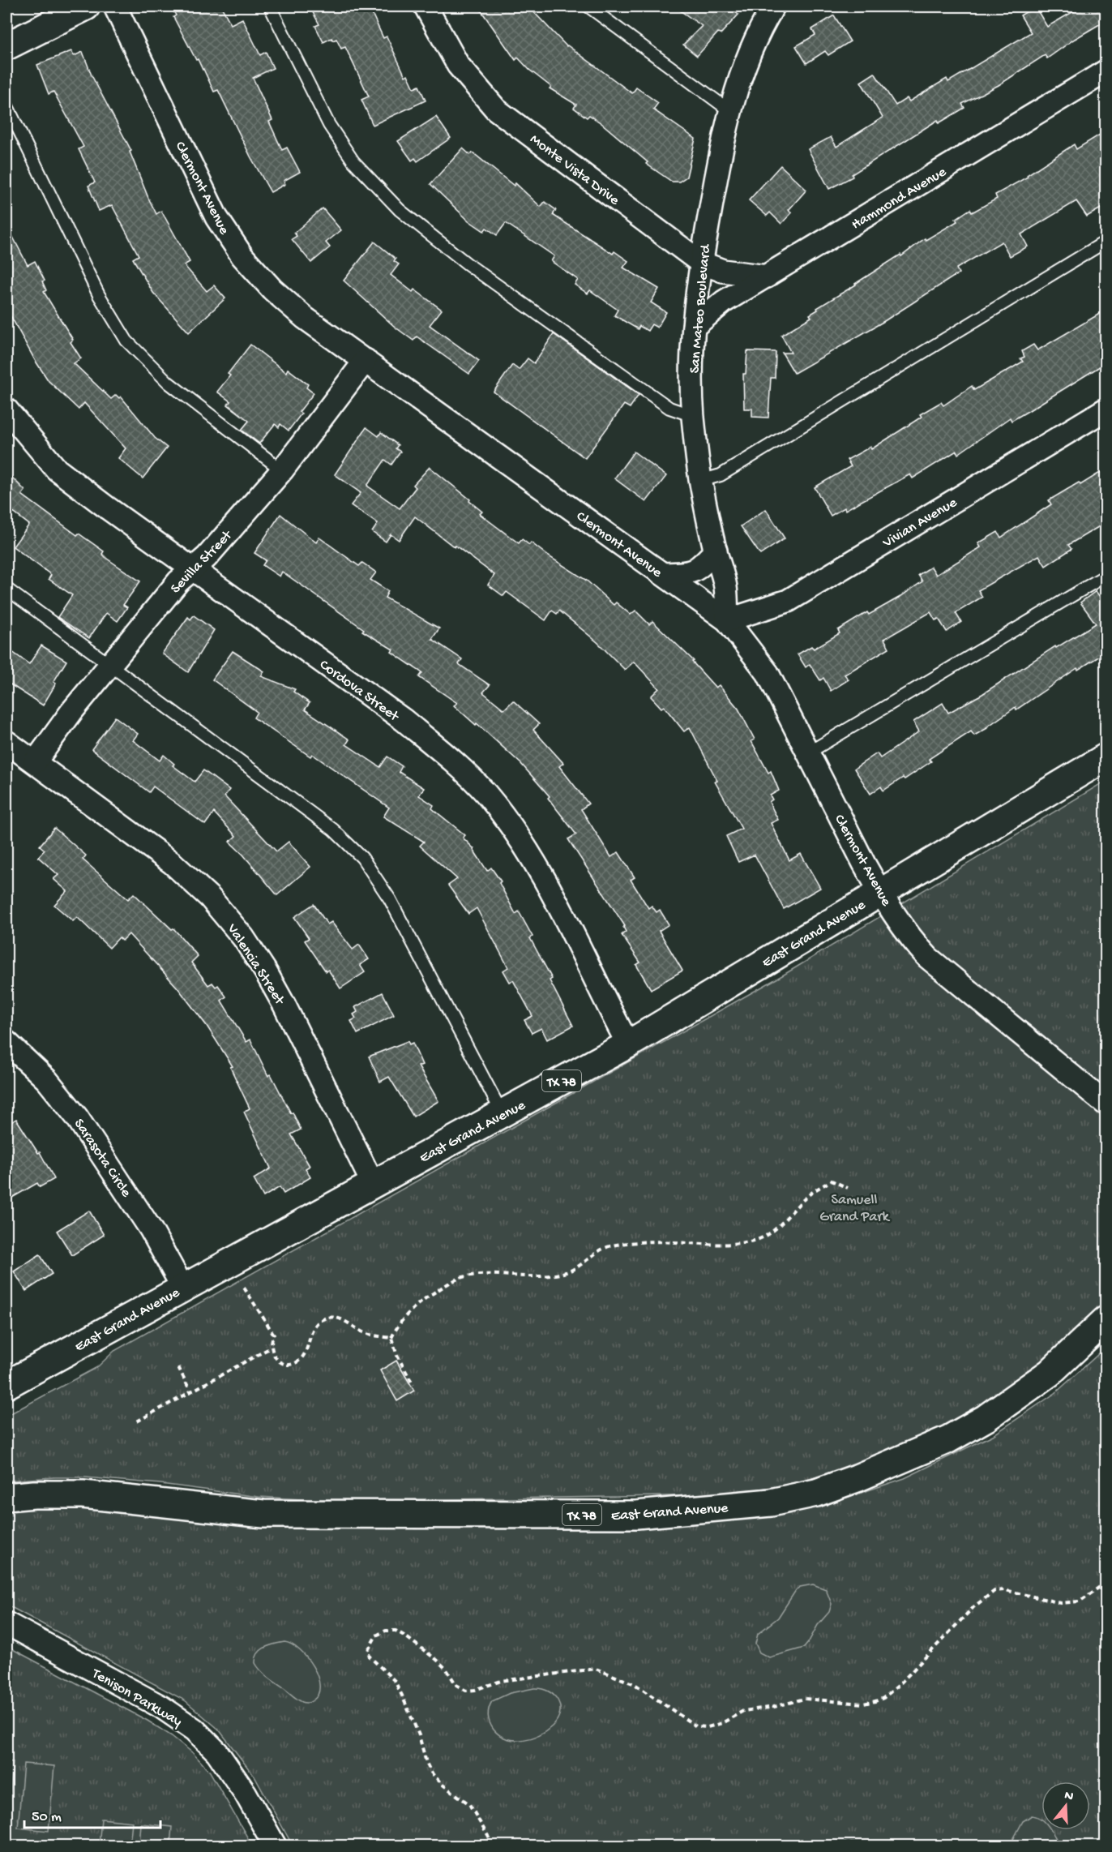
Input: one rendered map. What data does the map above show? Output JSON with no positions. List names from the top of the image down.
{
  "streets": {
    "main road": ["East Grand Avenue", "TX 78"],
    "street": [
      "Monte Vista Drive",
      "Clermont Avenue",
      "Hammond Avenue",
      "San Mateo Boulevard",
      "Vivian Avenue",
      "Sevilla Street",
      "Cordova Street",
      "Valencia Street",
      "Sarasota Circle",
      "Tenison Parkway"
    ]
  },
  "crossings": [
    ["Monte Vista Drive", "Hammond Avenue"],
    ["Monte Vista Drive", "San Mateo Boulevard"],
    ["Clermont Avenue", "San Mateo Boulevard"],
    ["Clermont Avenue", "Vivian Avenue"],
    ["Clermont Avenue", "Sevilla Street"],
    ["Clermont Avenue", "East Grand Avenue"],
    ["Hammond Avenue", "San Mateo Boulevard"],
    ["San Mateo Boulevard", "Vivian Avenue"],
    ["Sevilla Street", "Cordova Street"],
    ["Sevilla Street", "Valencia Street"],
    ["Cordova Street", "East Grand Avenue"],
    ["East Grand Avenue", "Valencia Street"],
    ["East Grand Avenue", "Sarasota Circle"]
  ],
  "parks": ["Samuell Grand Park"],
  "scale_bar": "50 m",
  "north": "top"
}
